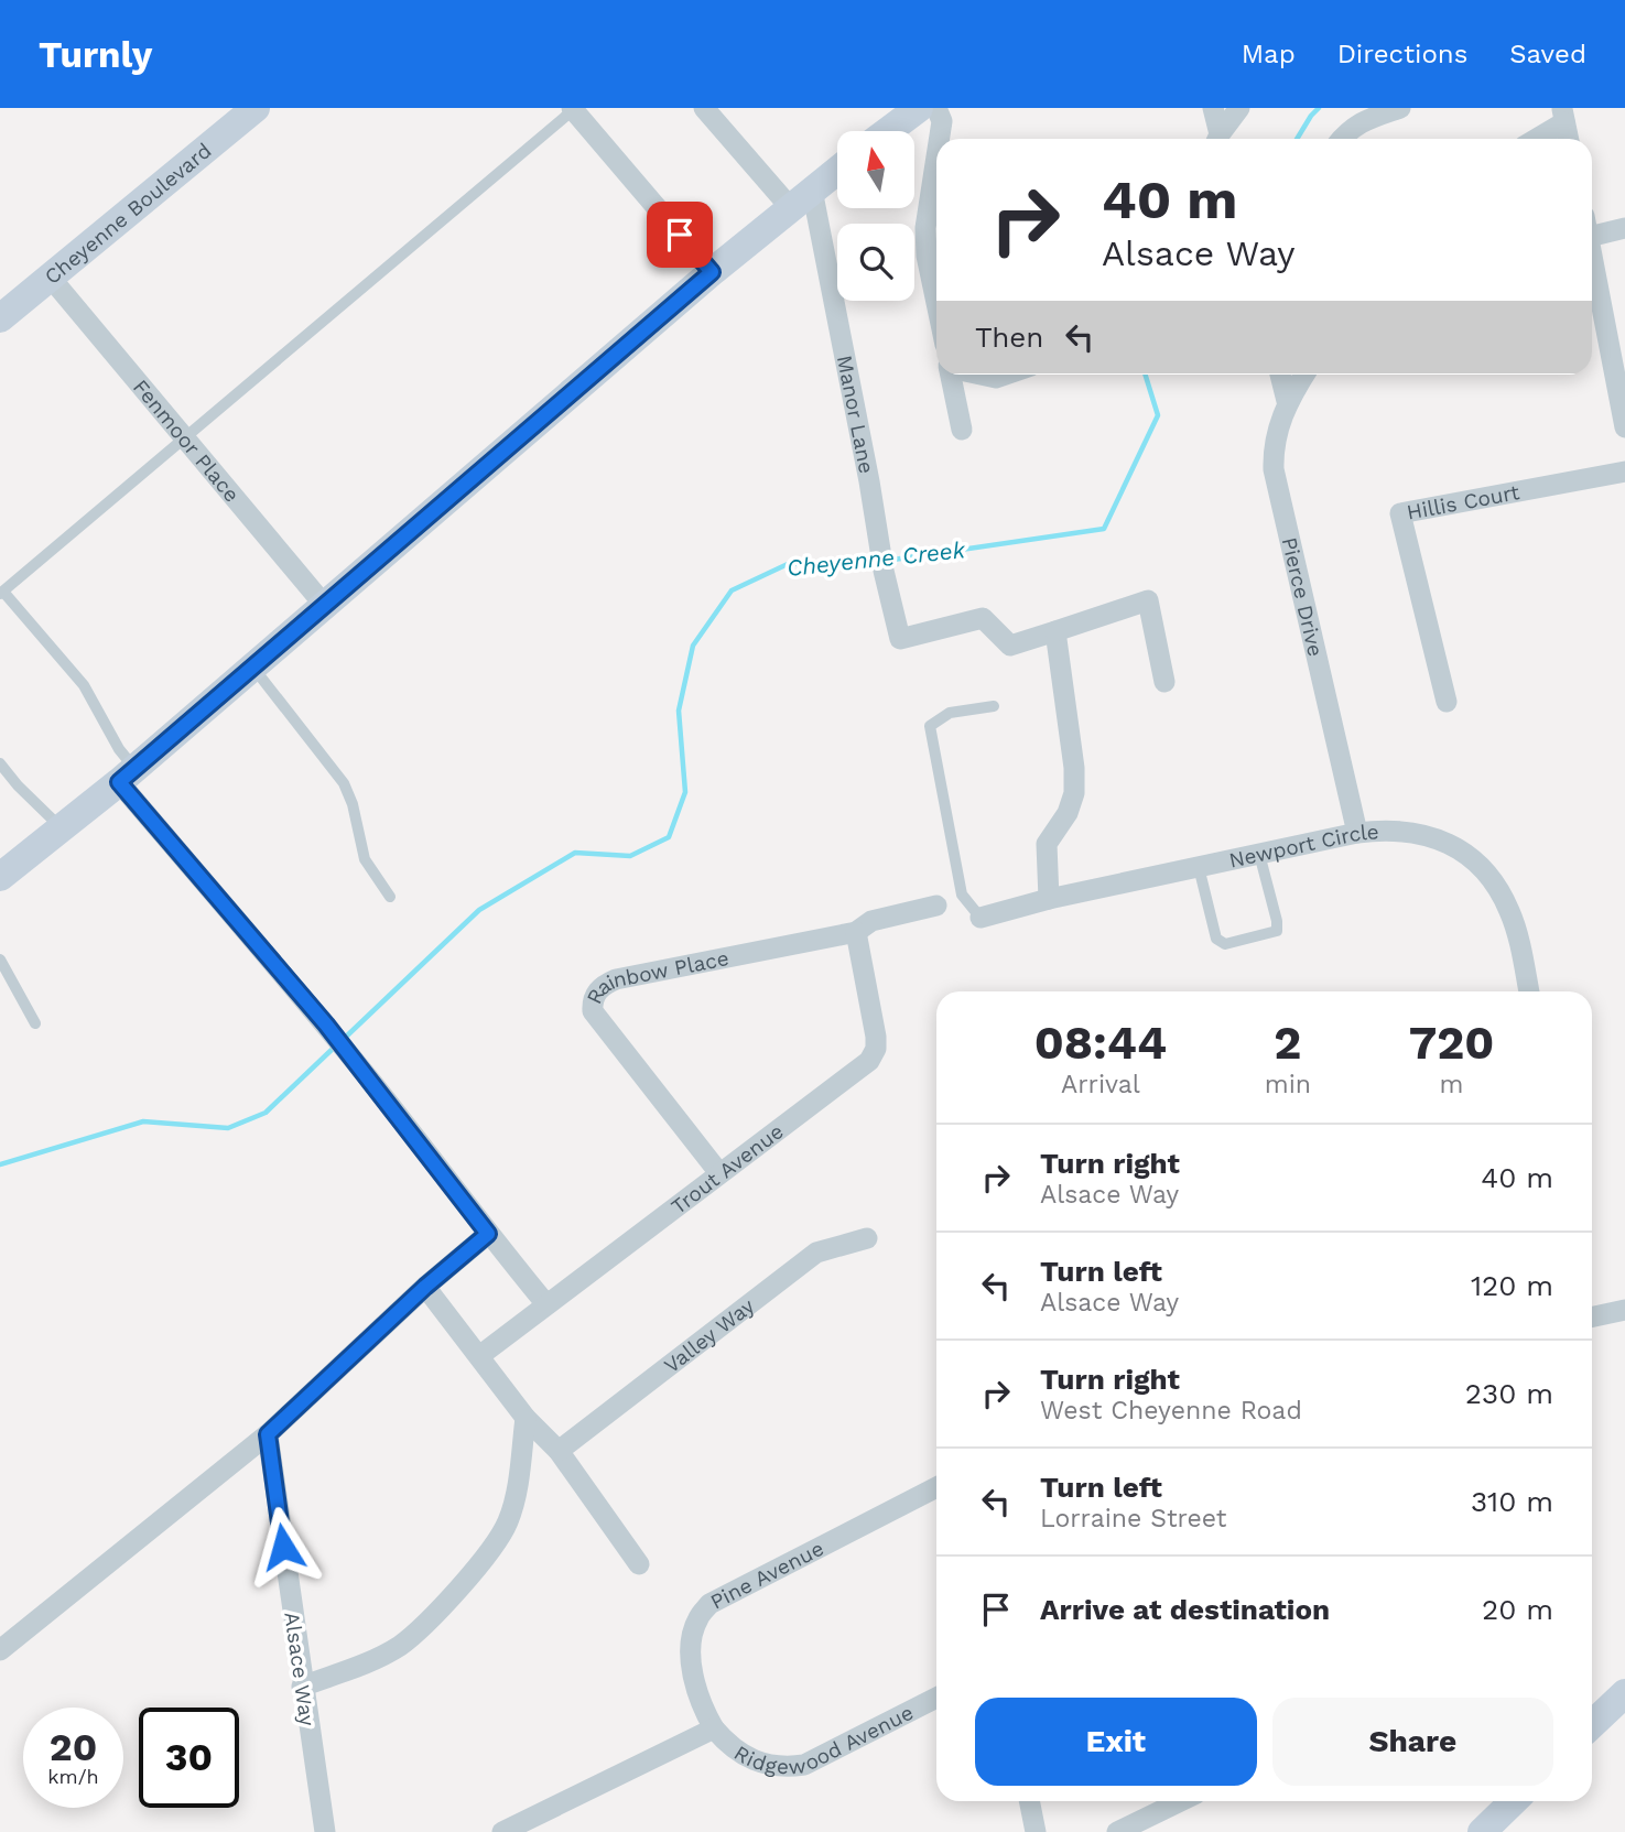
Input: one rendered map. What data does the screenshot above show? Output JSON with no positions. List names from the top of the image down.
{
  "streets": {
    "main road": ["Cheyenne Boulevard"],
    "street": [
      "Manor Lane",
      "Fenmoor Place",
      "Hillis Court",
      "Pierce Drive",
      "Newport Circle",
      "Rainbow Place",
      "Trout Avenue",
      "Valley Way",
      "Pine Avenue",
      "Alsace Way",
      "Ridgewood Avenue"
    ]
  },
  "crossings": [
    ["Cheyenne Boulevard", "Fenmoor Place"],
    ["Pierce Drive", "Newport Circle"],
    ["Rainbow Place", "Trout Avenue"],
    ["Pine Avenue", "Ridgewood Avenue"]
  ],
  "water": ["Cheyenne Creek"],
  "north": "top",
  "page": {
    "header": "Turnly",
    "nav": ["Map", "Directions", "Saved"],
    "turn": ["40 m", "Alsace Way"],
    "then": "Then",
    "eta": [
      "08:44",
      "Arrival",
      "2",
      "min",
      "720",
      "m"
    ],
    "list": [
      {
        "name": "Turn right",
        "note": "Alsace Way",
        "value": "40 m"
      },
      {
        "name": "Turn left",
        "note": "Alsace Way",
        "value": "120 m"
      },
      {
        "name": "Turn right",
        "note": "West Cheyenne Road",
        "value": "230 m"
      },
      {
        "name": "Turn left",
        "note": "Lorraine Street",
        "value": "310 m"
      },
      {
        "name": "Arrive at destination",
        "value": "20 m"
      }
    ],
    "buttons": ["Exit", "Share"],
    "speed": "20 km/h",
    "limit": "30"
  }
}
